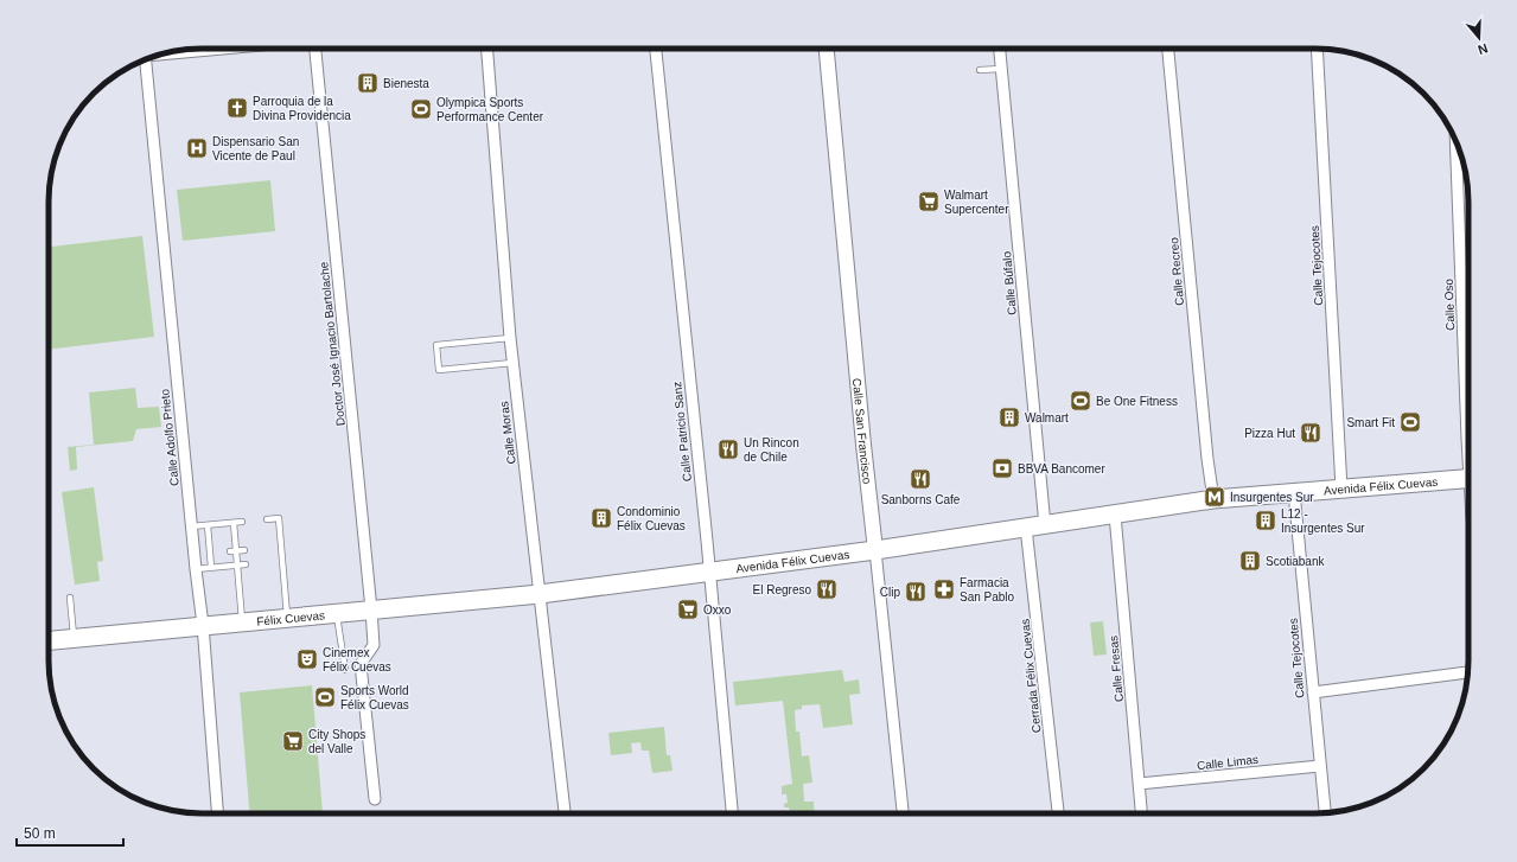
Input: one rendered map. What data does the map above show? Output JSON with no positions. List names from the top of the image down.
{
  "streets": {
    "main road": ["Avenida Félix Cuevas", "Félix Cuevas"],
    "street": [
      "Calle Tejocotes",
      "Calle Recreo",
      "Calle Búfalo",
      "Calle Oso",
      "Doctor José Ignacio Bartolache",
      "Calle Patricio Sanz",
      "Calle San Francisco",
      "Calle Moras",
      "Calle Adolfo Prieto",
      "Calle Fresas",
      "Cerrada Félix Cuevas",
      "Calle Limas"
    ]
  },
  "crossings": [
    ["Calle Tejocotes", "Avenida Félix Cuevas"],
    ["Calle Tejocotes", "Calle Limas"],
    ["Calle Recreo", "Avenida Félix Cuevas"],
    ["Calle Búfalo", "Avenida Félix Cuevas"],
    ["Doctor José Ignacio Bartolache", "Félix Cuevas"],
    ["Calle Patricio Sanz", "Avenida Félix Cuevas"],
    ["Calle San Francisco", "Avenida Félix Cuevas"],
    ["Calle Moras", "Avenida Félix Cuevas"],
    ["Calle Moras", "Félix Cuevas"],
    ["Calle Adolfo Prieto", "Félix Cuevas"],
    ["Avenida Félix Cuevas", "Félix Cuevas"],
    ["Avenida Félix Cuevas", "Calle Fresas"],
    ["Avenida Félix Cuevas", "Cerrada Félix Cuevas"],
    ["Calle Fresas", "Calle Limas"]
  ],
  "places": {
    "building": [
      "Bienesta",
      "Walmart",
      "Condominio Félix Cuevas",
      "L12 - Insurgentes Sur",
      "Scotiabank"
    ],
    "church": ["Parroquia de la Divina Providencia"],
    "sports": [
      "Olympica Sports Performance Center",
      "Be One Fitness",
      "Smart Fit",
      "Sports World Félix Cuevas"
    ],
    "hospital": ["Dispensario San Vicente de Paul"],
    "supermarket": ["Walmart Supercenter", "Oxxo", "City Shops del Valle"],
    "restaurant": [
      "Pizza Hut",
      "Un Rincon de Chile",
      "Sanborns Cafe",
      "El Regreso",
      "Clip"
    ],
    "bank": ["BBVA Bancomer"],
    "metro station": ["Insurgentes Sur"],
    "pharmacy": ["Farmacia San Pablo"],
    "theatre": ["Cinemex Félix Cuevas"]
  },
  "scale_bar": "50 m",
  "north": "bottom"
}
